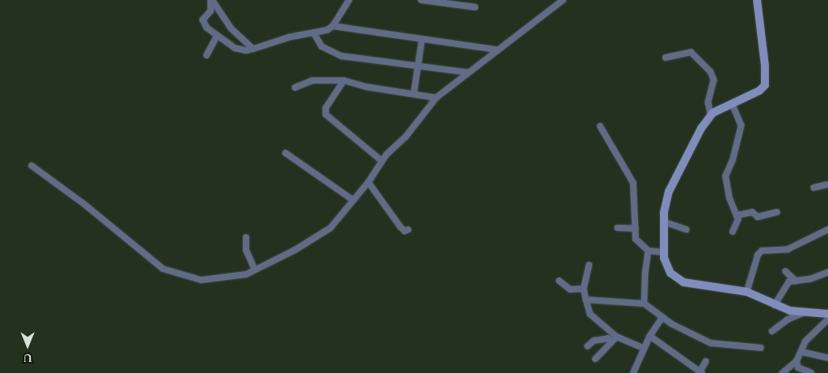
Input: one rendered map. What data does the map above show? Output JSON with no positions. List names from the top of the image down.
{
  "north": "bottom"
}
